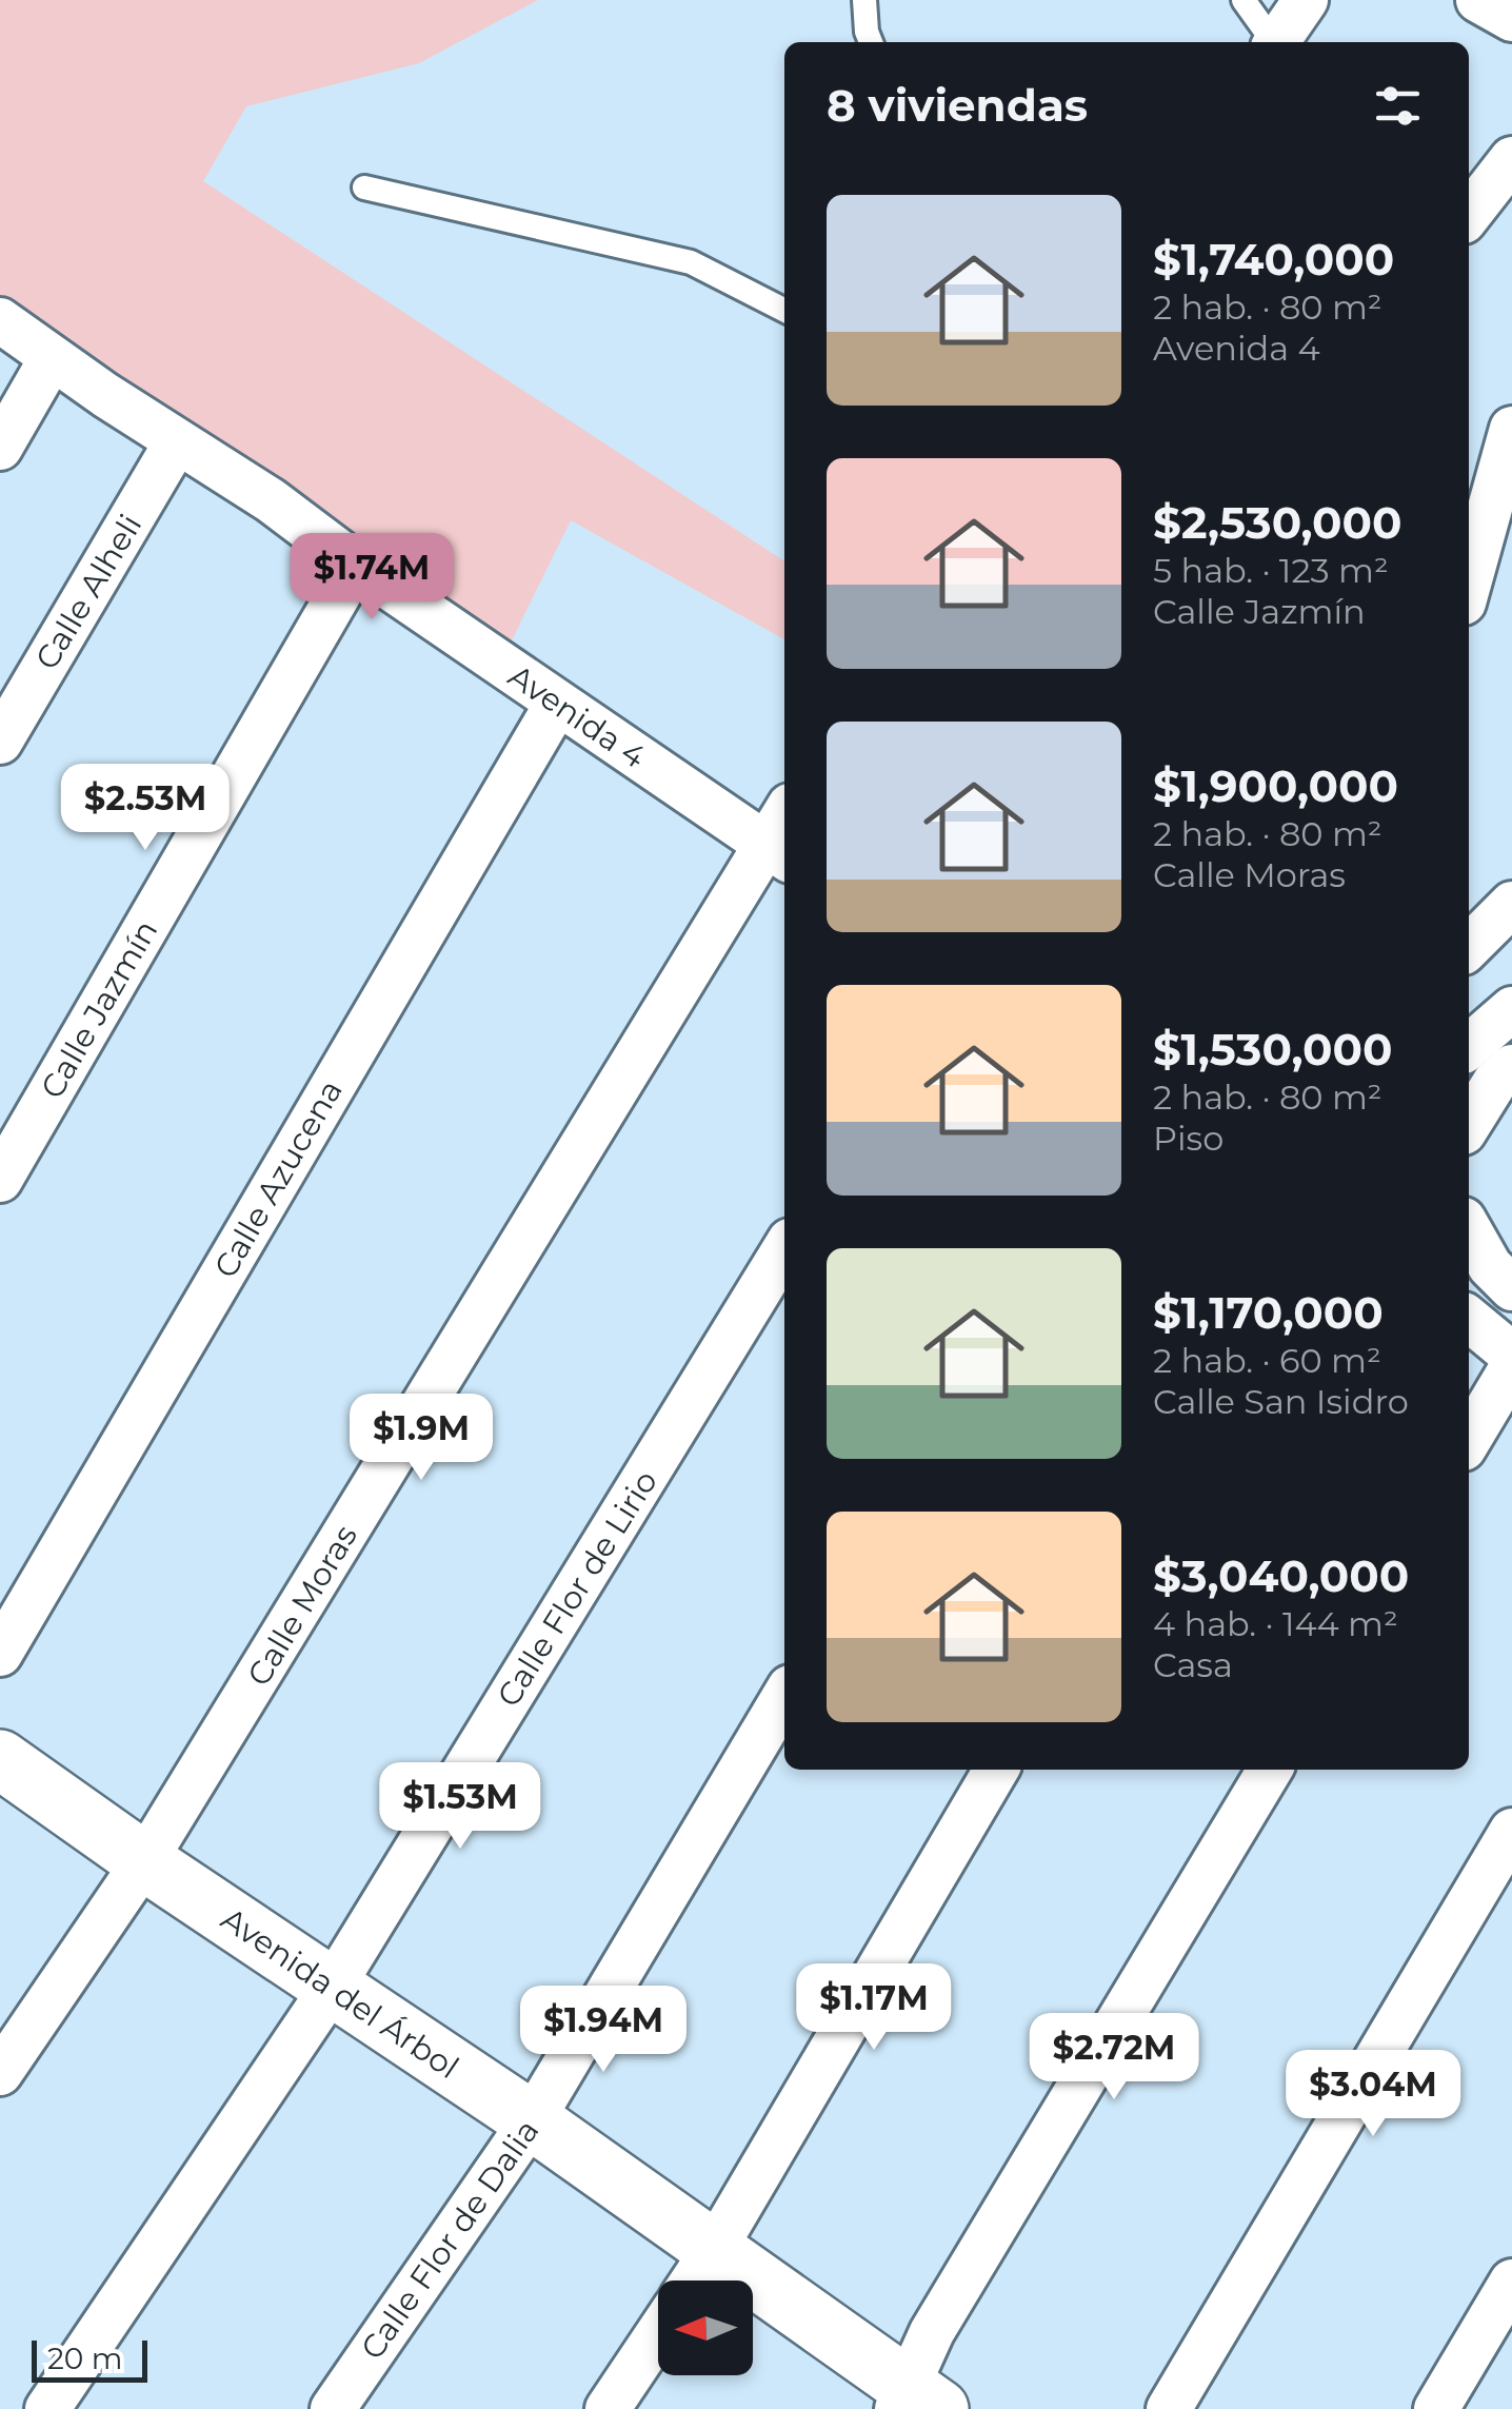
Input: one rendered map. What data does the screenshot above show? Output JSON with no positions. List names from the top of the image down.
{
  "streets": {
    "street": [
      "Calle Alheli",
      "Avenida 4",
      "Calle Jazmín",
      "Calle Azucena",
      "Calle Flor de Lirio",
      "Calle Moras",
      "Avenida del Árbol",
      "Calle Flor de Dalia"
    ]
  },
  "crossings": [
    ["Calle Alheli", "Avenida 4"],
    ["Avenida 4", "Calle Jazmín"],
    ["Avenida 4", "Calle Azucena"],
    ["Avenida 4", "Calle Moras"],
    ["Calle Flor de Lirio", "Avenida del Árbol"],
    ["Calle Moras", "Avenida del Árbol"],
    ["Avenida del Árbol", "Calle Flor de Dalia"]
  ],
  "scale_bar": "20 m",
  "north": "left",
  "page": {
    "heading": "8 viviendas",
    "list": [
      {
        "name": "$1,740,000",
        "note": "2 hab. · 80 m² · Avenida 4"
      },
      {
        "name": "$2,530,000",
        "note": "5 hab. · 123 m² · Calle Jazmín"
      },
      {
        "name": "$1,900,000",
        "note": "2 hab. · 80 m² · Calle Moras"
      },
      {
        "name": "$1,530,000",
        "note": "2 hab. · 80 m² · Piso"
      },
      {
        "name": "$1,170,000",
        "note": "2 hab. · 60 m² · Calle San Isidro"
      },
      {
        "name": "$3,040,000",
        "note": "4 hab. · 144 m² · Casa"
      }
    ],
    "price": [
      "$1.74M",
      "$2.53M",
      "$1.9M",
      "$1.53M",
      "$1.17M",
      "$1.94M",
      "$2.72M",
      "$3.04M"
    ],
    "scale": "20 m"
  }
}
